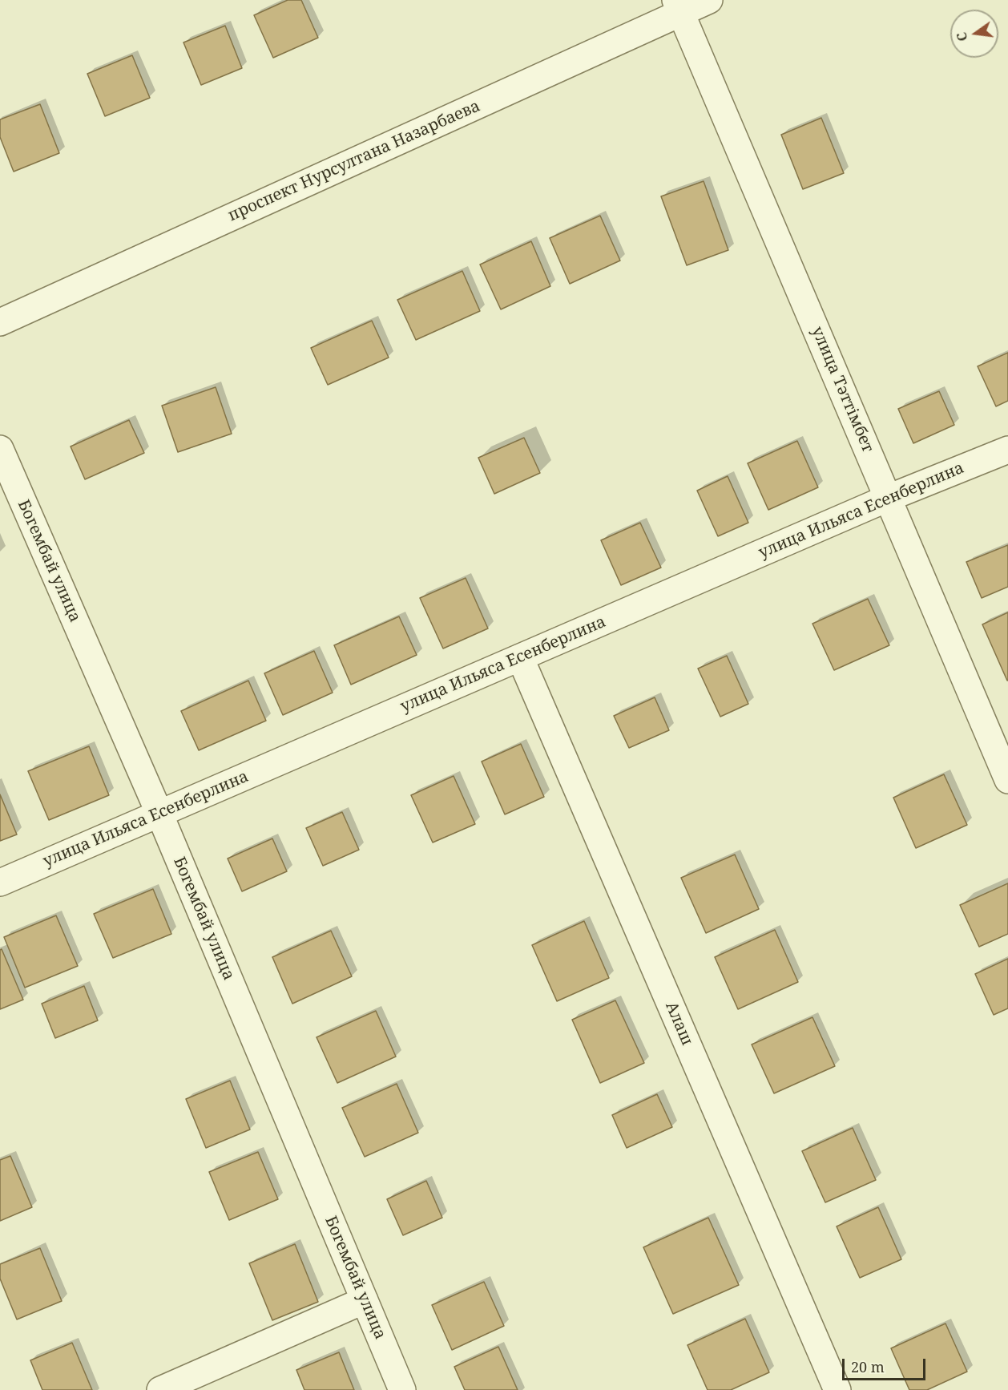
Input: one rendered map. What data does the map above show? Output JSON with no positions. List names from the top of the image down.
{
  "streets": {
    "street": [
      "проспект Нурсултана Назарбаева",
      "улица Тәттімбет",
      "улица Ильяса Есенберлина",
      "Богембай улица",
      "Алаш"
    ]
  },
  "crossings": [
    ["проспект Нурсултана Назарбаева", "улица Тәттімбет"],
    ["улица Тәттімбет", "улица Ильяса Есенберлина"],
    ["улица Ильяса Есенберлина", "Богембай улица"],
    ["улица Ильяса Есенберлина", "Алаш"]
  ],
  "scale_bar": "20 m",
  "north": "left"
}
